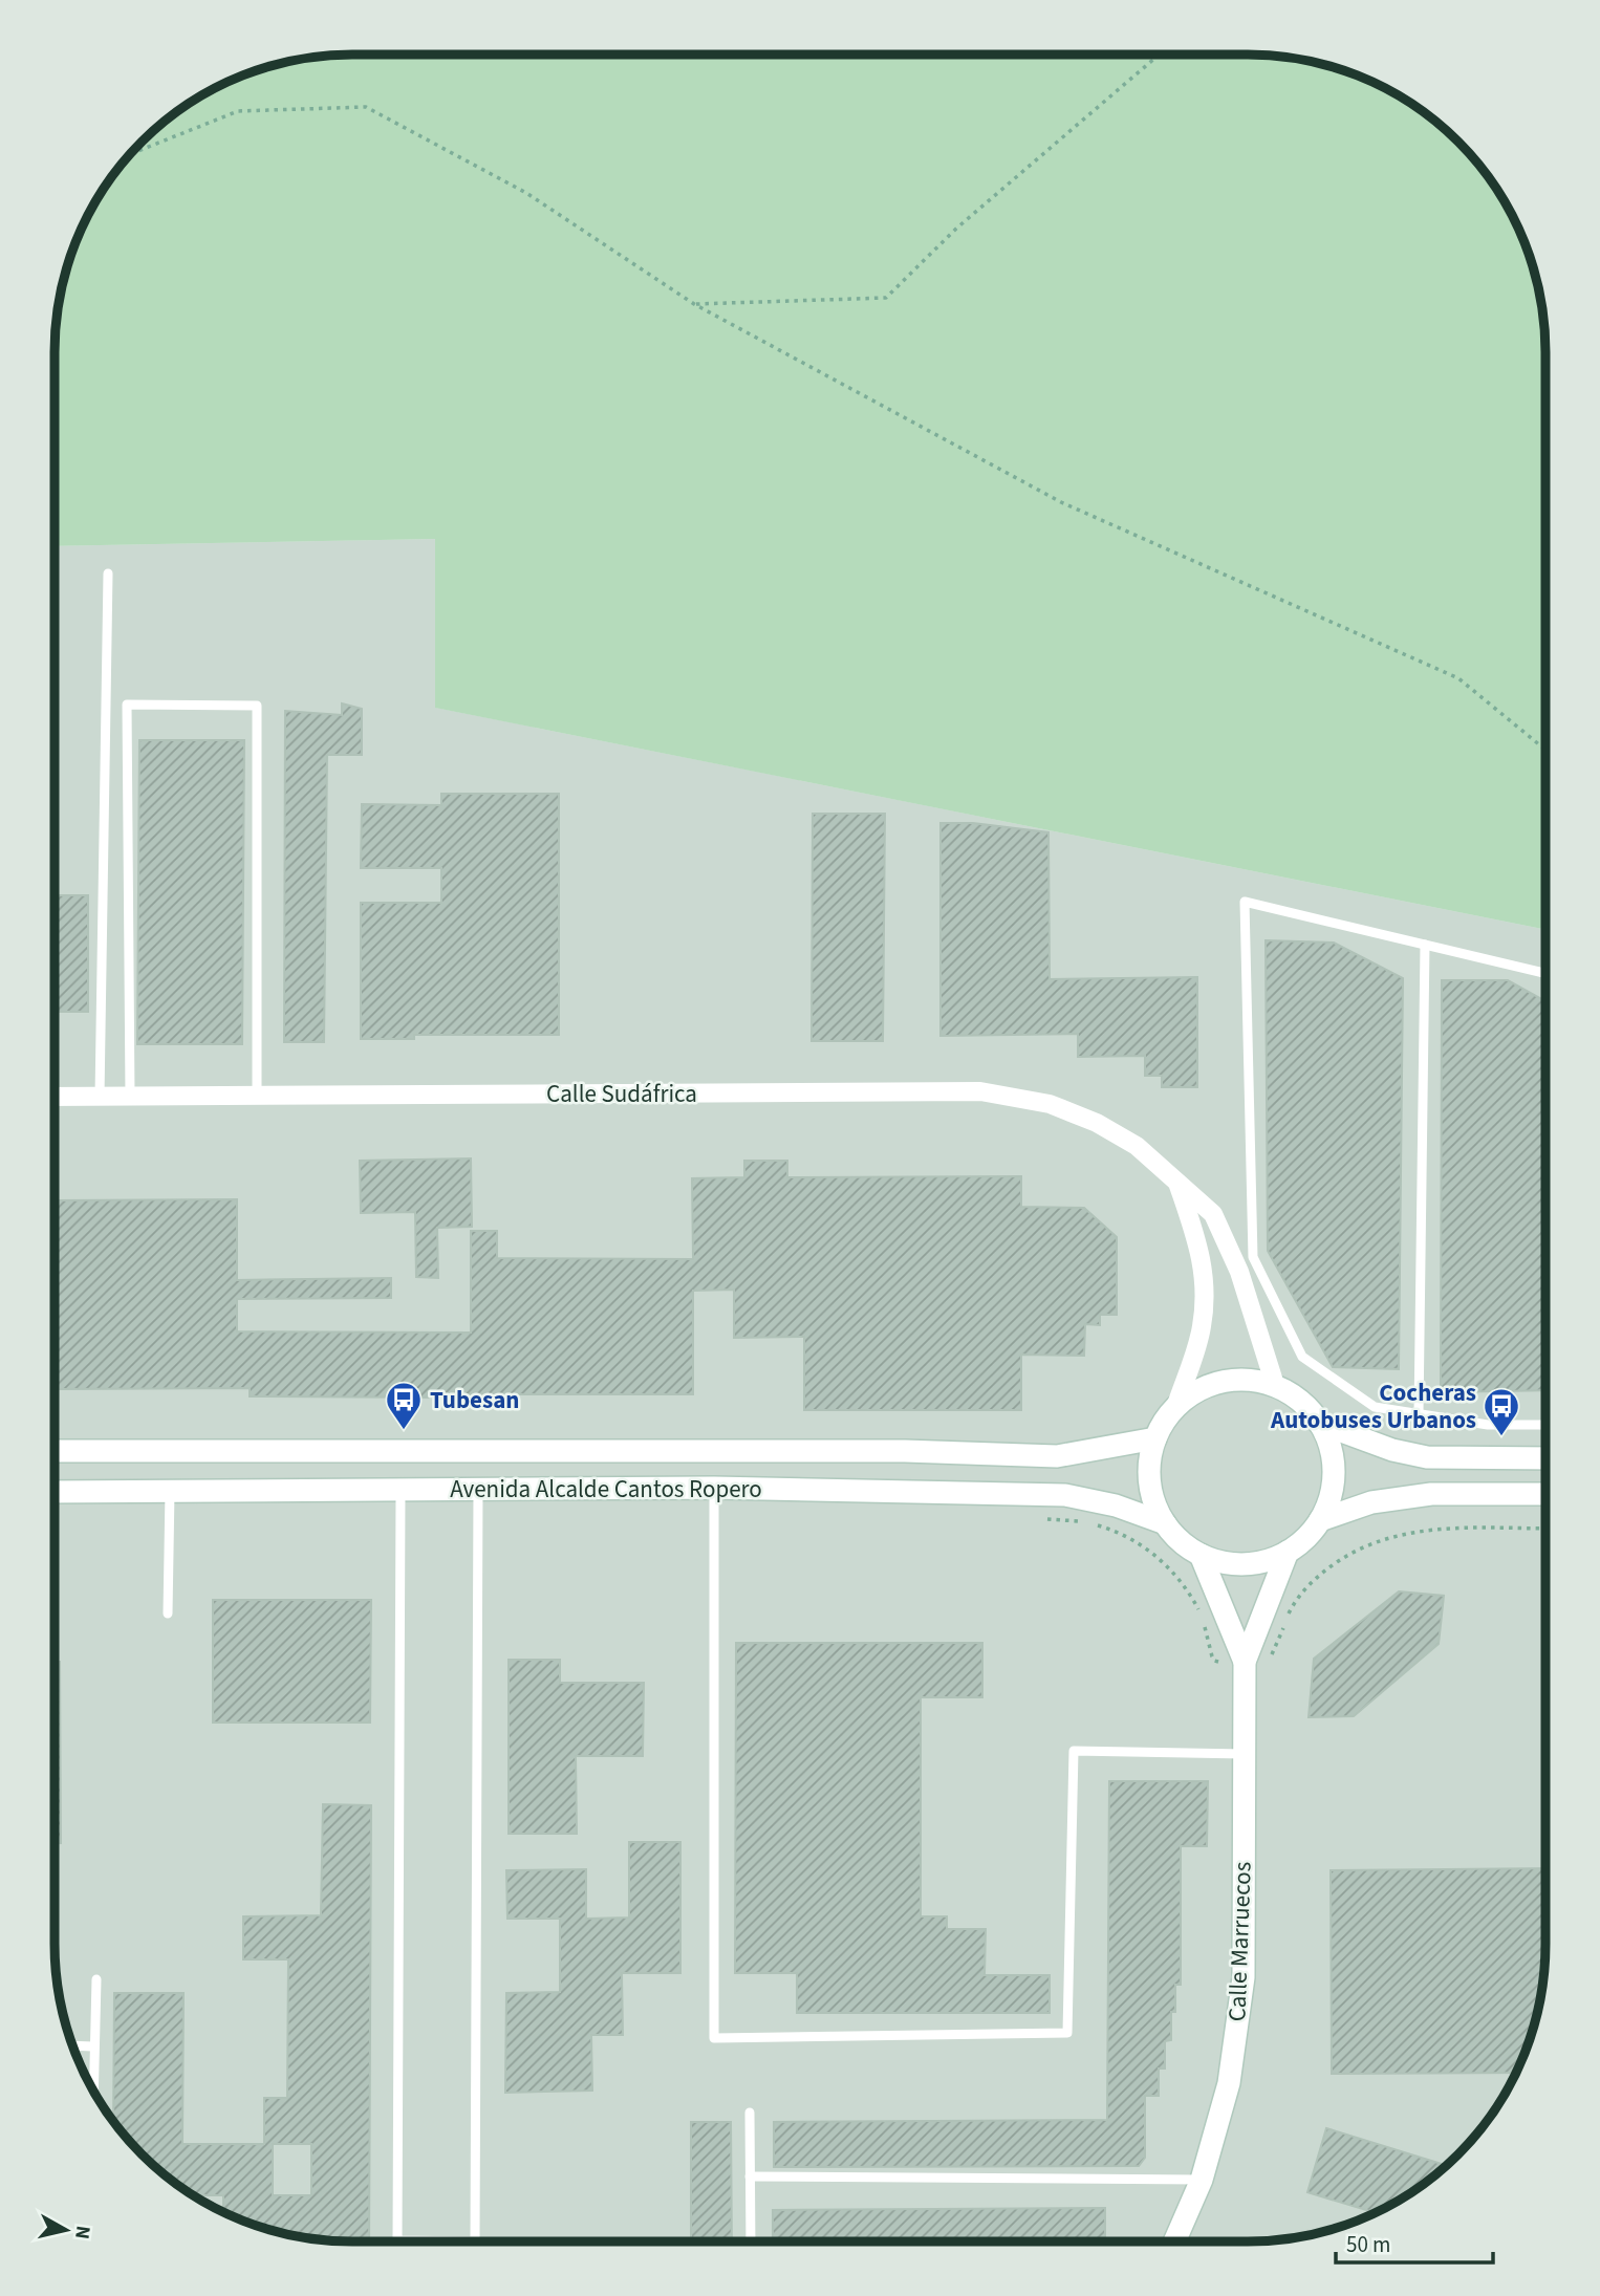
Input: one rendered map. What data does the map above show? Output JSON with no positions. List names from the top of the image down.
{
  "streets": {
    "main road": ["Avenida Alcalde Cantos Ropero", "Calle Marruecos"],
    "street": ["Calle Sudáfrica"]
  },
  "crossings": [
    ["Calle Sudáfrica", "Avenida Alcalde Cantos Ropero"],
    ["Calle Sudáfrica", "Calle Marruecos"],
    ["Avenida Alcalde Cantos Ropero", "Calle Marruecos"]
  ],
  "places": {
    "bus stop": ["Tubesan", "Cocheras Autobuses Urbanos"]
  },
  "scale_bar": "50 m",
  "north": "right"
}
